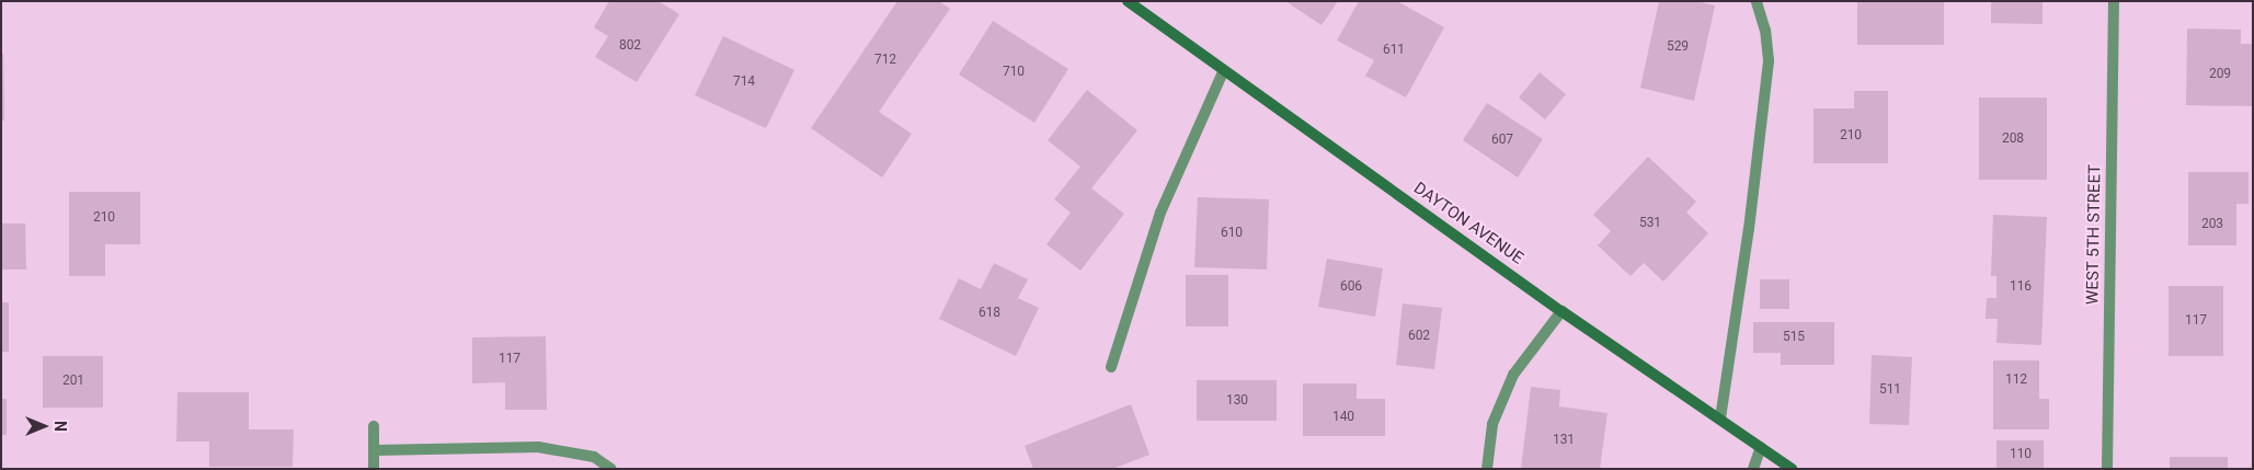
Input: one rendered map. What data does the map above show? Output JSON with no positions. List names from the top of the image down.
{
  "streets": {
    "street": ["DAYTON AVENUE", "WEST 5TH STREET"]
  },
  "house_numbers": [
    "802",
    "529",
    "611",
    "712",
    "710",
    "209",
    "714",
    "210",
    "208",
    "607",
    "210",
    "531",
    "203",
    "610",
    "606",
    "116",
    "618",
    "117",
    "602",
    "515",
    "117",
    "112",
    "201",
    "511",
    "130",
    "140",
    "131",
    "110"
  ],
  "north": "right"
}
